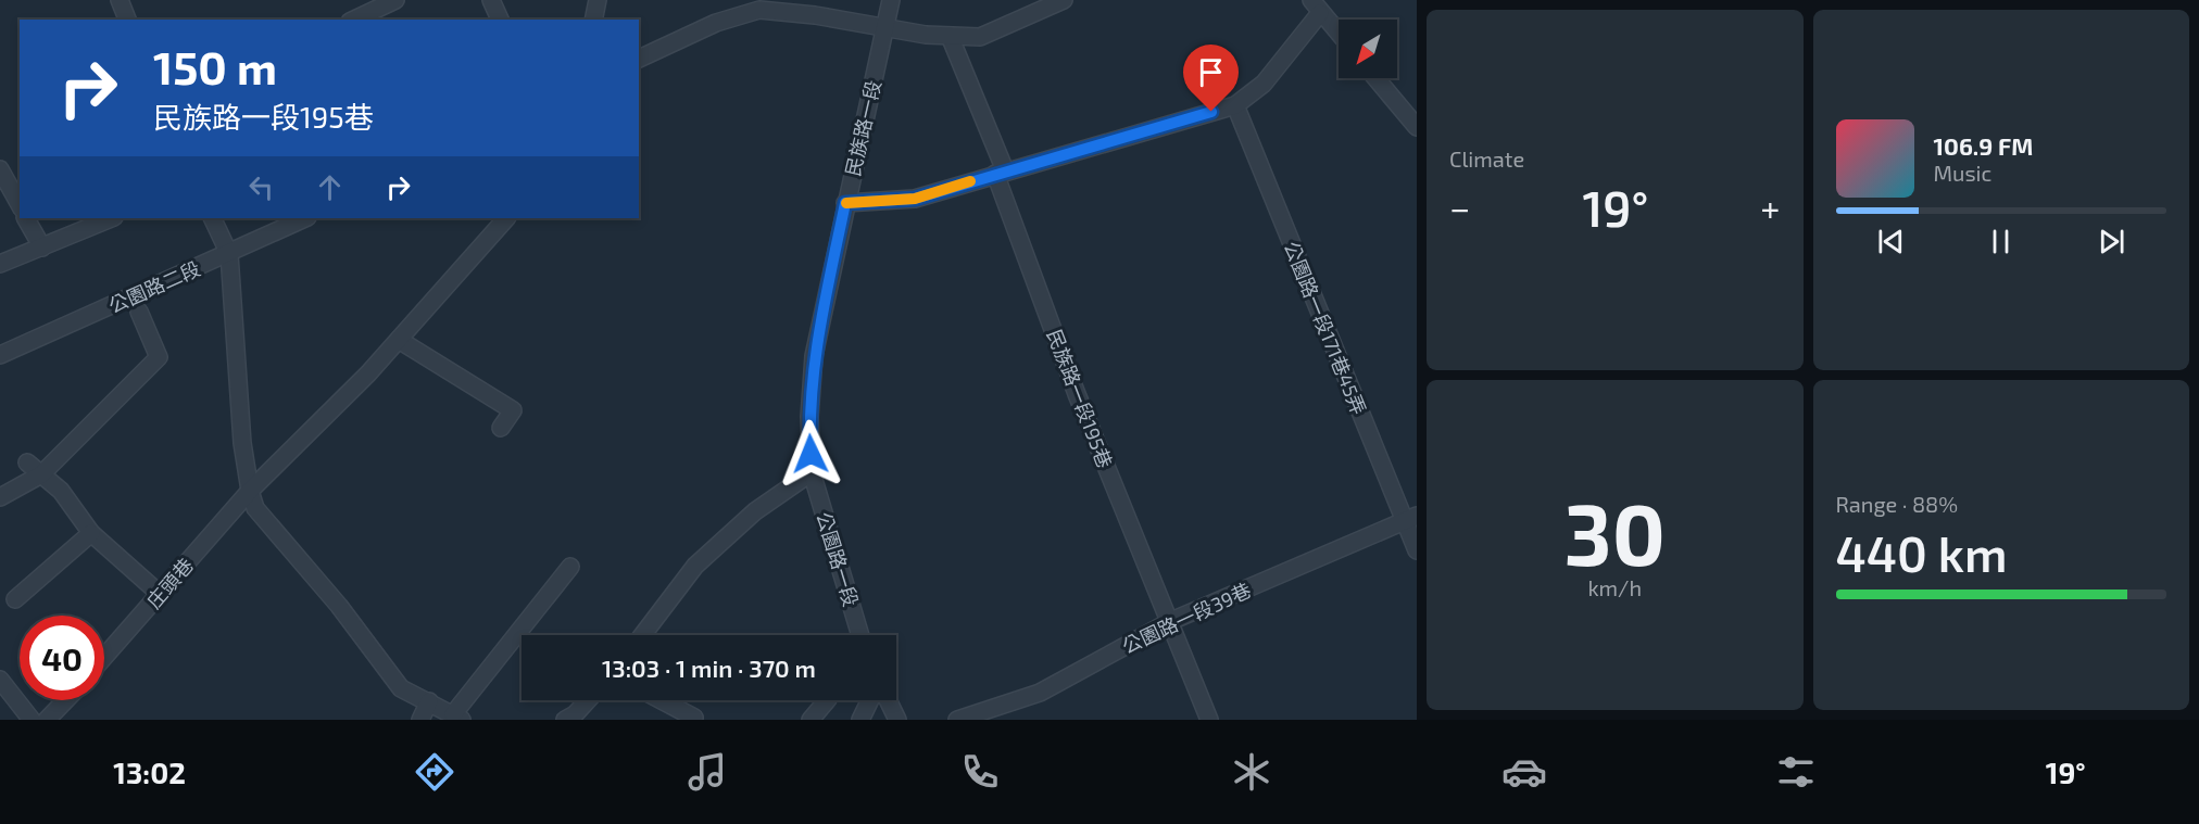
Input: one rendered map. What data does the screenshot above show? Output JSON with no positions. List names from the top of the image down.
{
  "streets": {
    "street": [
      "民族路一段",
      "公園路二段",
      "公園路一段171巷45弄",
      "民族路一段195巷",
      "公園路一段",
      "庄頭巷",
      "公園路一段39巷"
    ]
  },
  "crossings": [
    ["民族路一段", "公園路一段"],
    ["公園路一段171巷45弄", "公園路一段39巷"],
    ["民族路一段195巷", "公園路一段39巷"]
  ],
  "north": "bottom left",
  "page": {
    "tile": [
      "Climate",
      ["30", "km/h"],
      ["Range · 88%", "440 km"]
    ],
    "turn": ["150 m", "民族路一段195巷"],
    "song": ["106.9 FM", "Music"],
    "heat": ["−", "19°", "+"],
    "limit": "40",
    "trip": "13:03 · 1 min · 370 m",
    "tabs": ["13:02", "19°"]
  }
}
